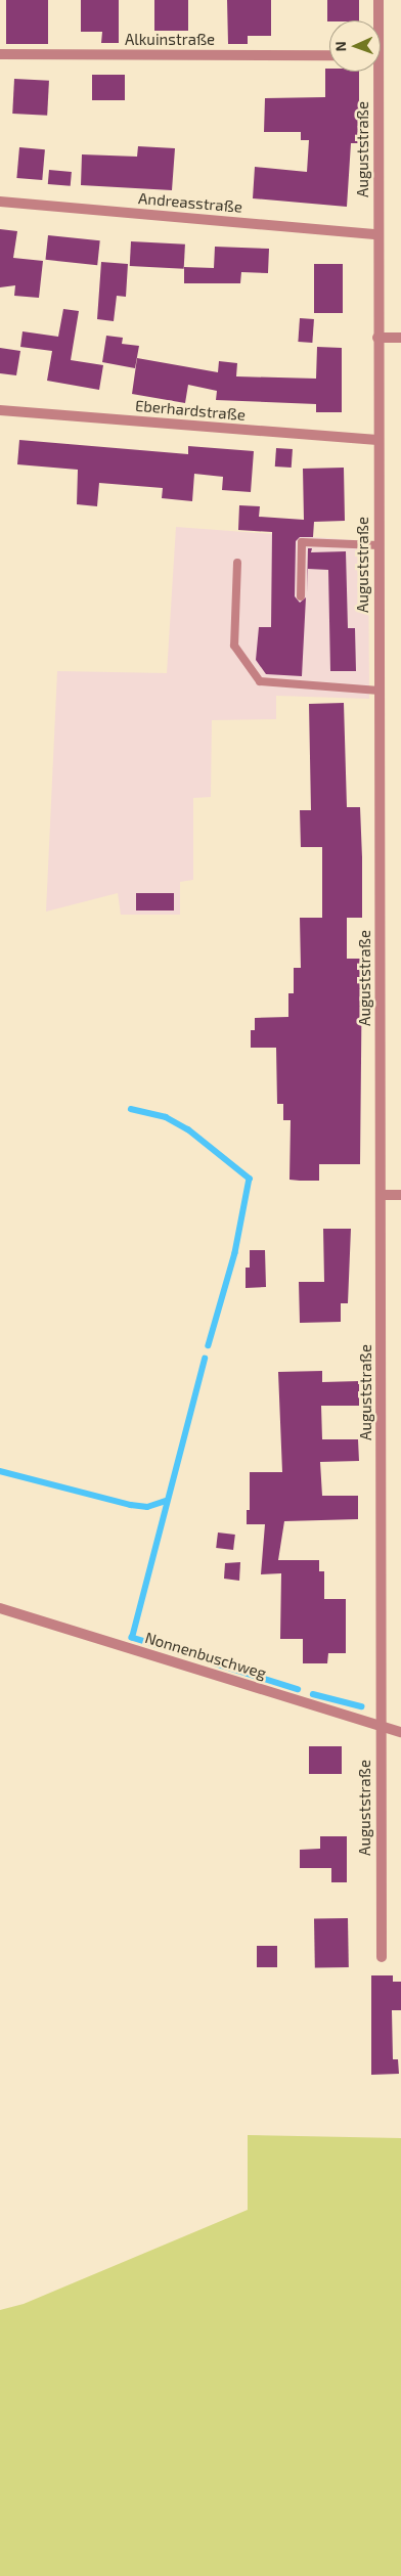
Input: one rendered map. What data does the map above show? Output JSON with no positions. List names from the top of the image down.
{
  "streets": {
    "street": [
      "Alkuinstraße",
      "Auguststraße",
      "Andreasstraße",
      "Eberhardstraße",
      "Nonnenbuschweg"
    ]
  },
  "crossings": [
    ["Auguststraße", "Andreasstraße"],
    ["Auguststraße", "Eberhardstraße"],
    ["Auguststraße", "Nonnenbuschweg"]
  ],
  "north": "left"
}
